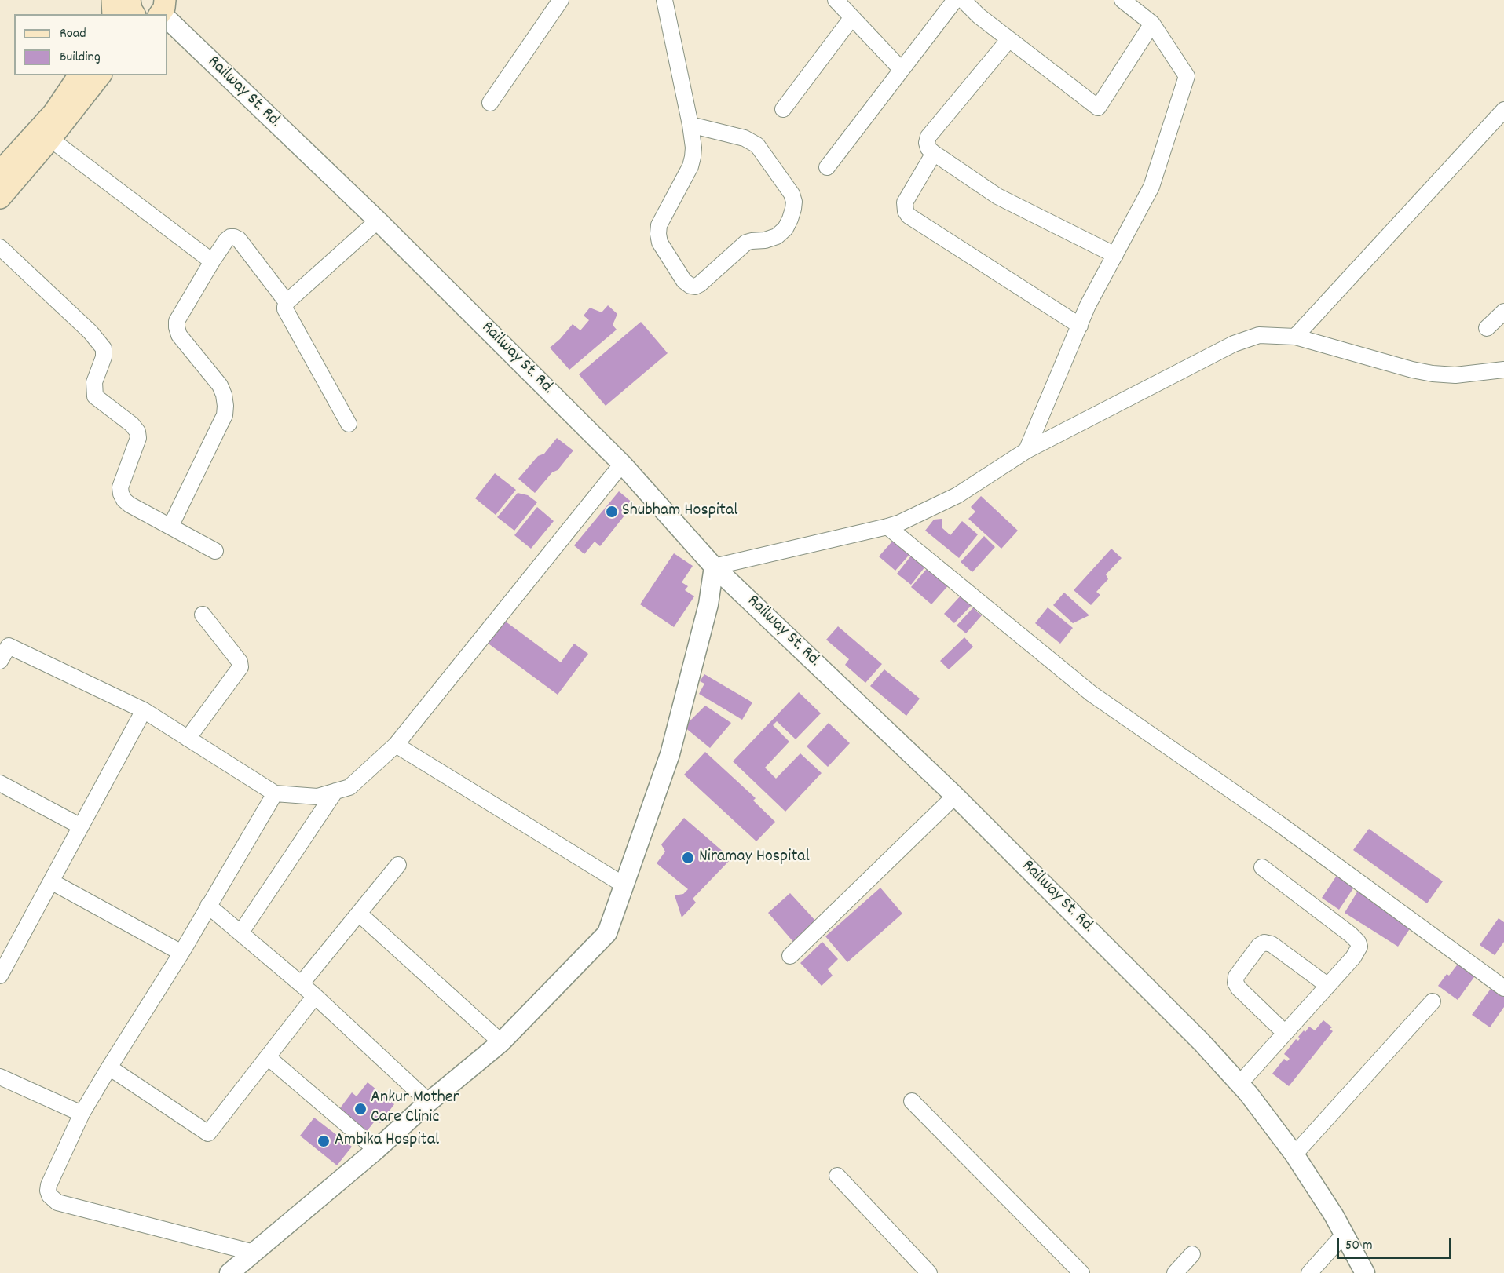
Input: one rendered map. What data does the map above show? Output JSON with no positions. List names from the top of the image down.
{
  "streets": {
    "street": ["Railway St. Rd."]
  },
  "places": [
    "Shubham Hospital",
    "Niramay Hospital",
    "Ankur Mother Care Clinic",
    "Ambika Hospital"
  ],
  "legend": ["Road", "Building"],
  "scale_bar": "50 m"
}
